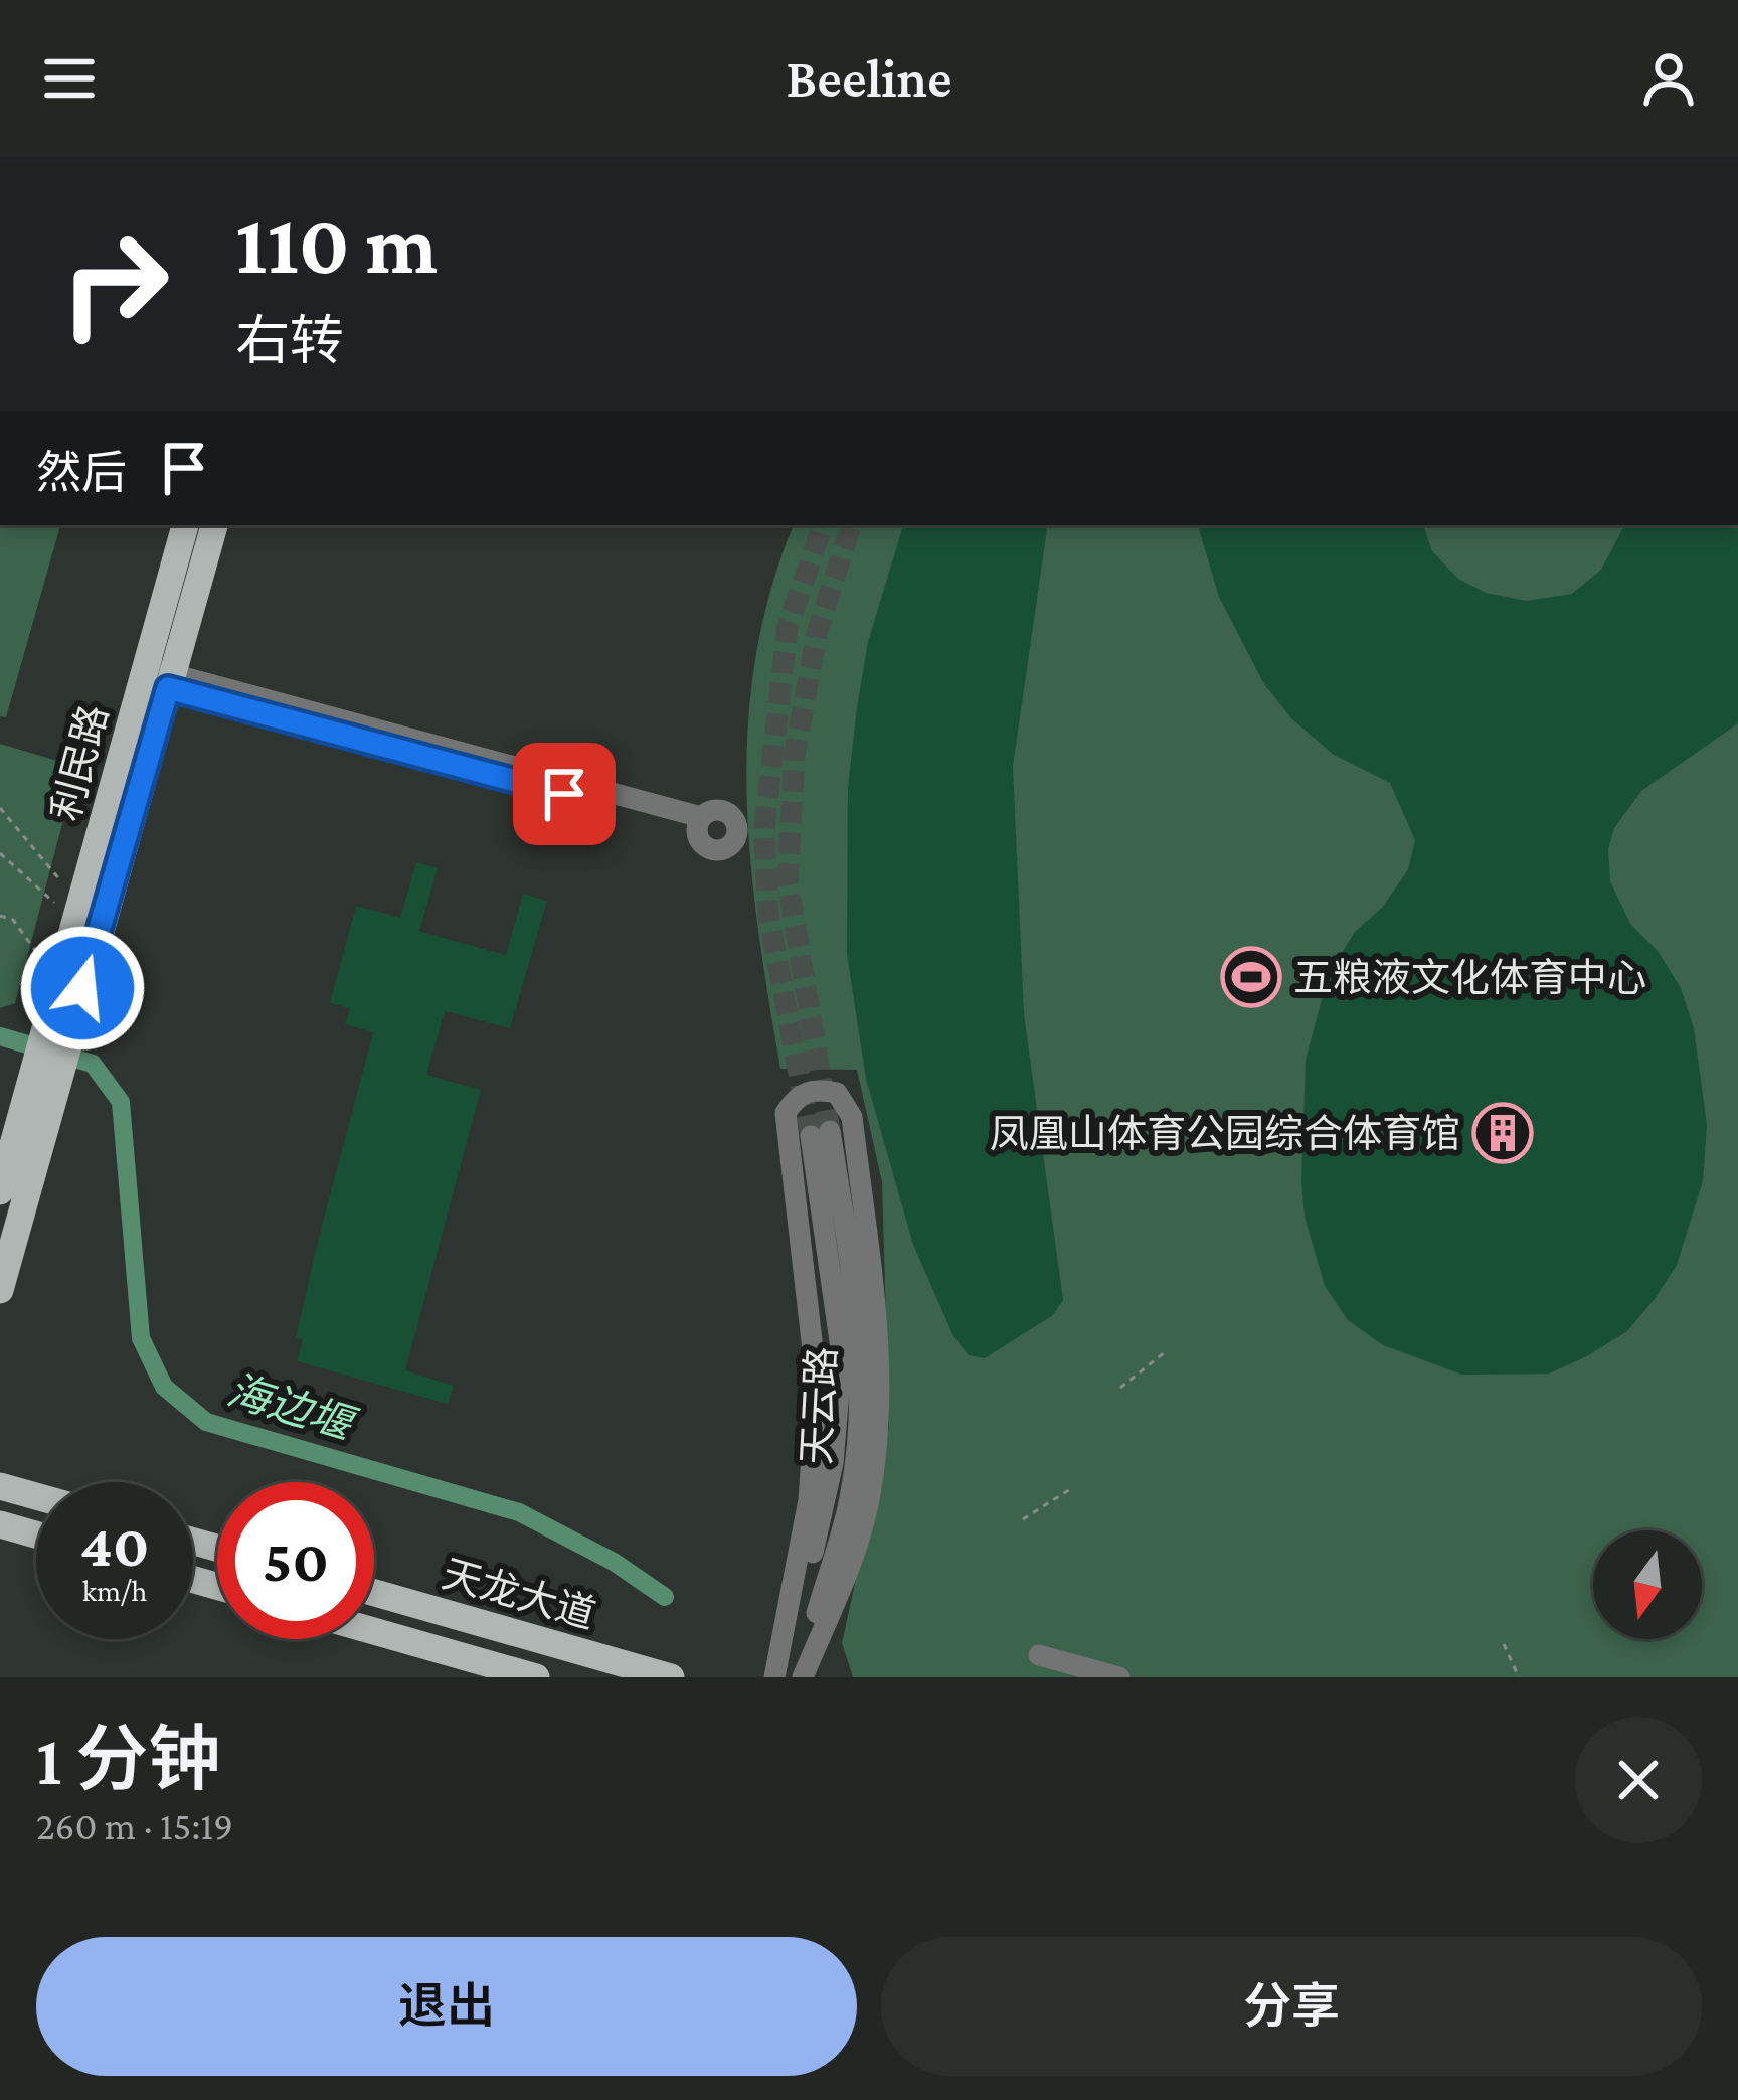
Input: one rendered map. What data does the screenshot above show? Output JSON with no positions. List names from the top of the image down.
{
  "streets": {
    "main road": ["利民路", "天龙大道"],
    "street": ["天云路"]
  },
  "water": ["海边堰"],
  "places": {
    "sports": ["五粮液文化体育中心"],
    "building": ["凤凰山体育公园综合体育馆"]
  },
  "north": "bottom",
  "page": {
    "header": "Beeline",
    "turn": ["110 m", "右转"],
    "then": "然后",
    "speed": "40 km/h",
    "limit": "50",
    "heading": ["1 分钟", "260 m · 15:19"],
    "buttons": ["退出", "分享"]
  }
}
